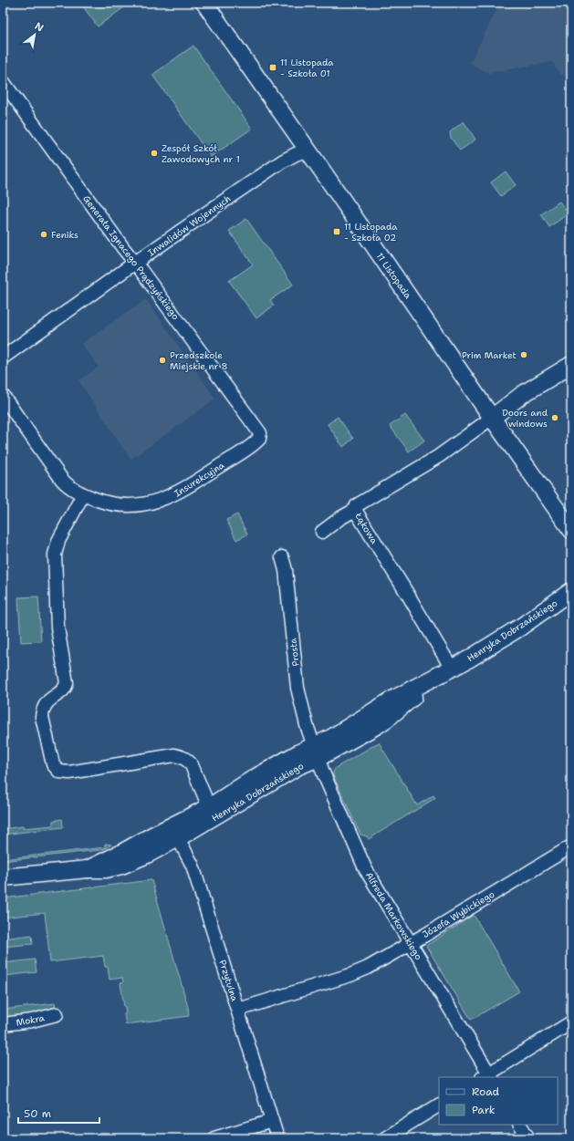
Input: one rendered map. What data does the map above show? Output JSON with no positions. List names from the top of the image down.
{
  "streets": {
    "street": [
      "Inwalidów Wojennych",
      "Generała Ignacego Prądzyńskiego",
      "11 Listopada",
      "Insurekcyjna",
      "Łąkowa",
      "Henryka Dobrzańskiego",
      "Prosta",
      "Józefa Wybickiego",
      "Alfreda Markowskiego",
      "Przytulna",
      "Mokra"
    ]
  },
  "crossings": [
    ["Inwalidów Wojennych", "Generała Ignacego Prądzyńskiego"],
    ["Inwalidów Wojennych", "11 Listopada"],
    ["Generała Ignacego Prądzyńskiego", "Insurekcyjna"],
    ["11 Listopada", "Łąkowa"],
    ["Łąkowa", "Henryka Dobrzańskiego"],
    ["Henryka Dobrzańskiego", "Prosta"],
    ["Henryka Dobrzańskiego", "Alfreda Markowskiego"],
    ["Henryka Dobrzańskiego", "Przytulna"],
    ["Prosta", "Alfreda Markowskiego"],
    ["Józefa Wybickiego", "Alfreda Markowskiego"],
    ["Józefa Wybickiego", "Przytulna"]
  ],
  "places": {
    "transit": ["11 Listopada - Szkoła 01", "11 Listopada - Szkoła 02"],
    "other": [
      "Zespół Szkół Zawodowych nr 1",
      "Feniks",
      "Prim Market",
      "Przedszkole Miejskie nr 8",
      "Doors and windows"
    ]
  },
  "legend": ["Road", "Park"],
  "scale_bar": "50 m",
  "north": "top right"
}
